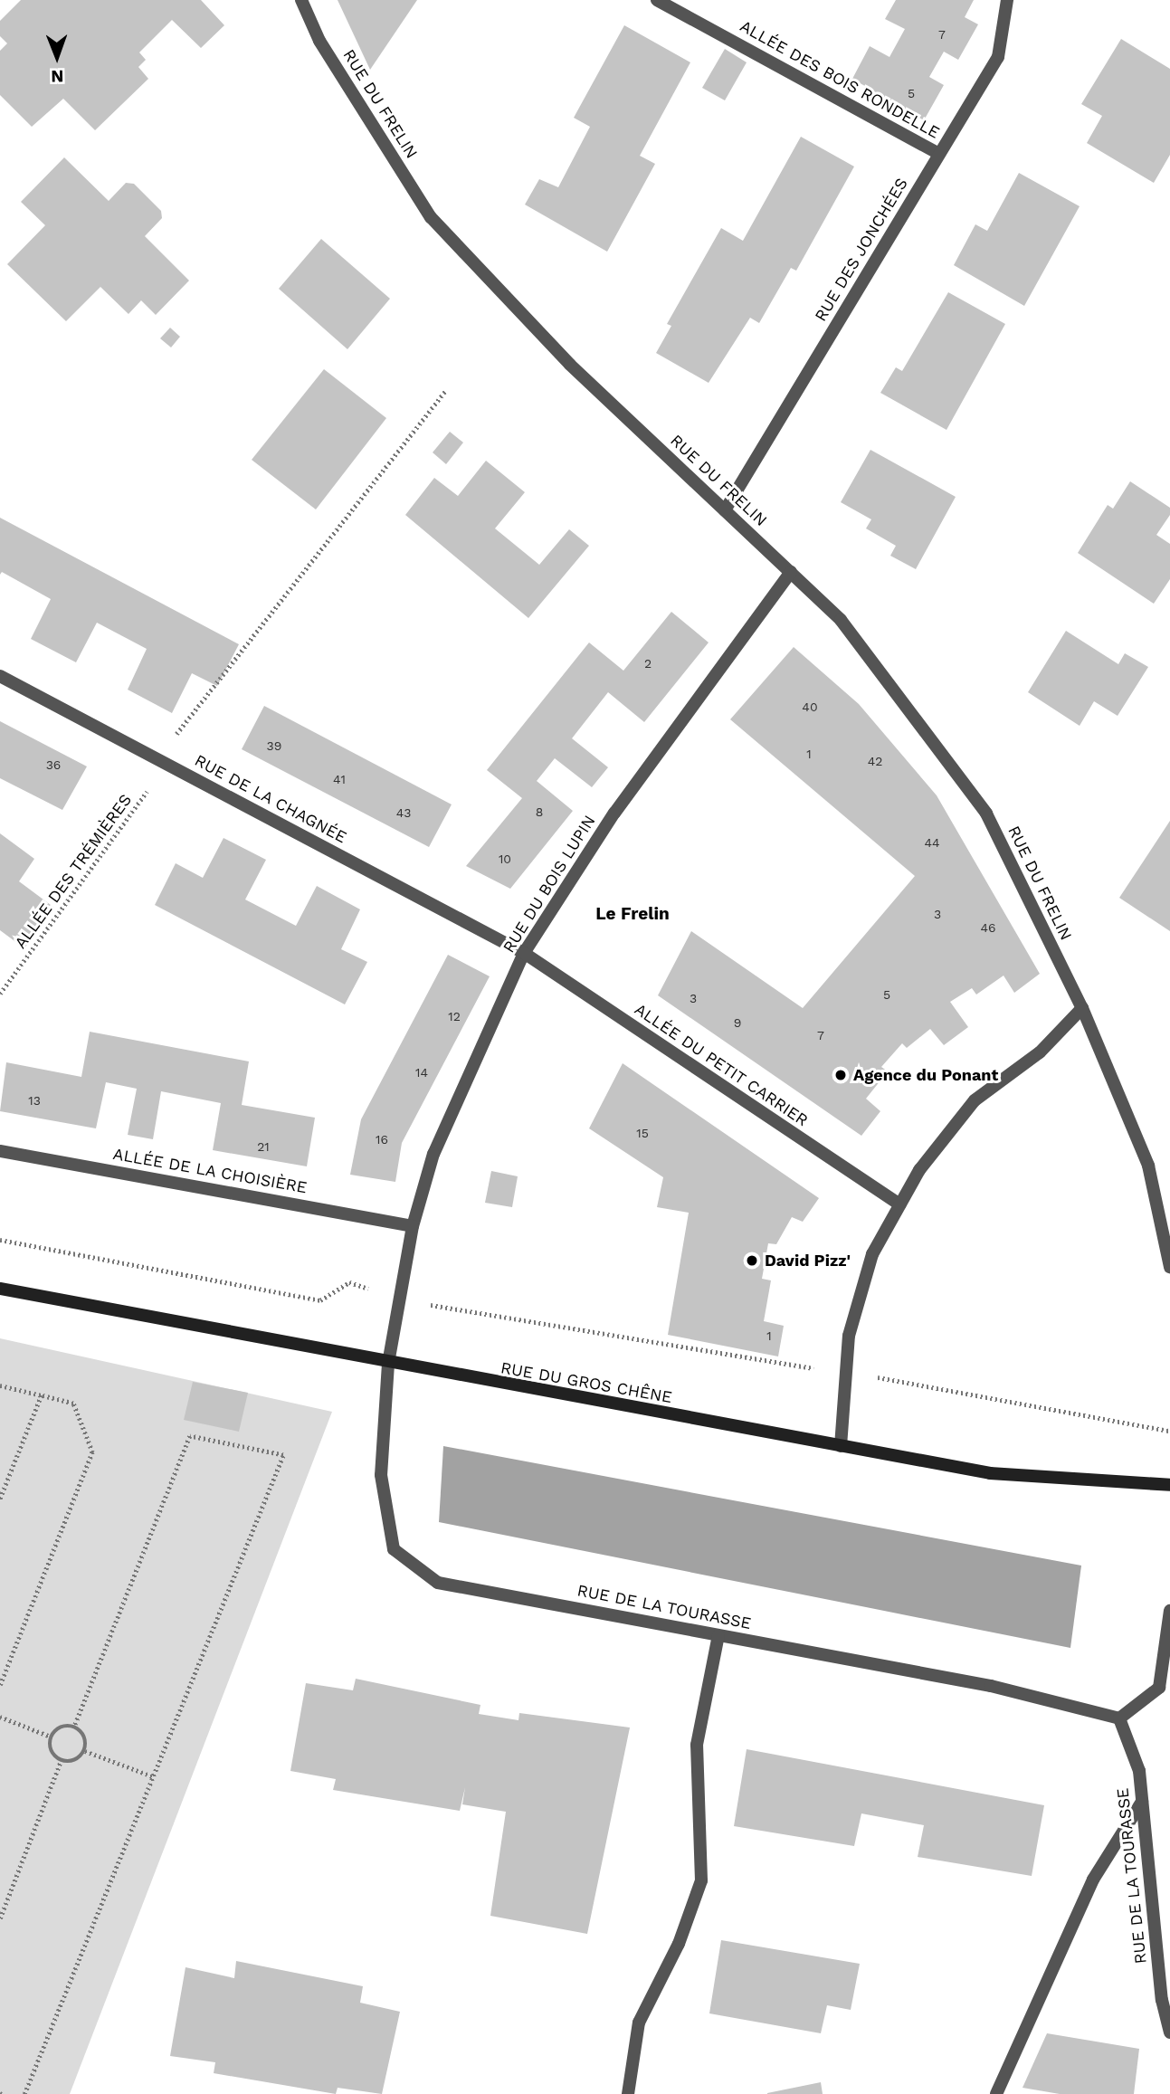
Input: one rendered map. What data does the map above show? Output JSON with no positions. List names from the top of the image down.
{
  "streets": {
    "street": [
      "ALLÉE DES BOIS RONDELLE",
      "RUE DU FRELIN",
      "RUE DES JONCHÉES",
      "RUE DE LA CHAGNÉE",
      "RUE DU BOIS LUPIN",
      "ALLÉE DU PETIT CARRIER",
      "ALLÉE DE LA CHOISIÈRE",
      "RUE DU GROS CHÊNE",
      "RUE DE LA TOURASSE"
    ],
    "path": ["ALLÉE DES TRÉMIÈRES"]
  },
  "crossings": [
    ["ALLÉE DES BOIS RONDELLE", "RUE DES JONCHÉES"],
    ["RUE DU FRELIN", "RUE DES JONCHÉES"],
    ["RUE DU FRELIN", "RUE DU BOIS LUPIN"],
    ["RUE DE LA CHAGNÉE", "ALLÉE DES TRÉMIÈRES"],
    ["RUE DE LA CHAGNÉE", "RUE DU BOIS LUPIN"],
    ["RUE DE LA CHAGNÉE", "ALLÉE DU PETIT CARRIER"],
    ["RUE DU BOIS LUPIN", "ALLÉE DU PETIT CARRIER"],
    ["RUE DU BOIS LUPIN", "ALLÉE DE LA CHOISIÈRE"],
    ["RUE DU BOIS LUPIN", "RUE DU GROS CHÊNE"],
    ["RUE DU BOIS LUPIN", "RUE DE LA TOURASSE"],
    ["RUE DU GROS CHÊNE", "RUE DE LA TOURASSE"]
  ],
  "districts": ["Le Frelin"],
  "places": ["Agence du Ponant", "David Pizz'"],
  "house_numbers": [
    "7",
    "5",
    "2",
    "40",
    "39",
    "1",
    "42",
    "36",
    "41",
    "8",
    "43",
    "44",
    "10",
    "3",
    "46",
    "5",
    "3",
    "12",
    "9",
    "7",
    "14",
    "13",
    "15",
    "16",
    "21",
    "1"
  ],
  "north": "bottom"
}
